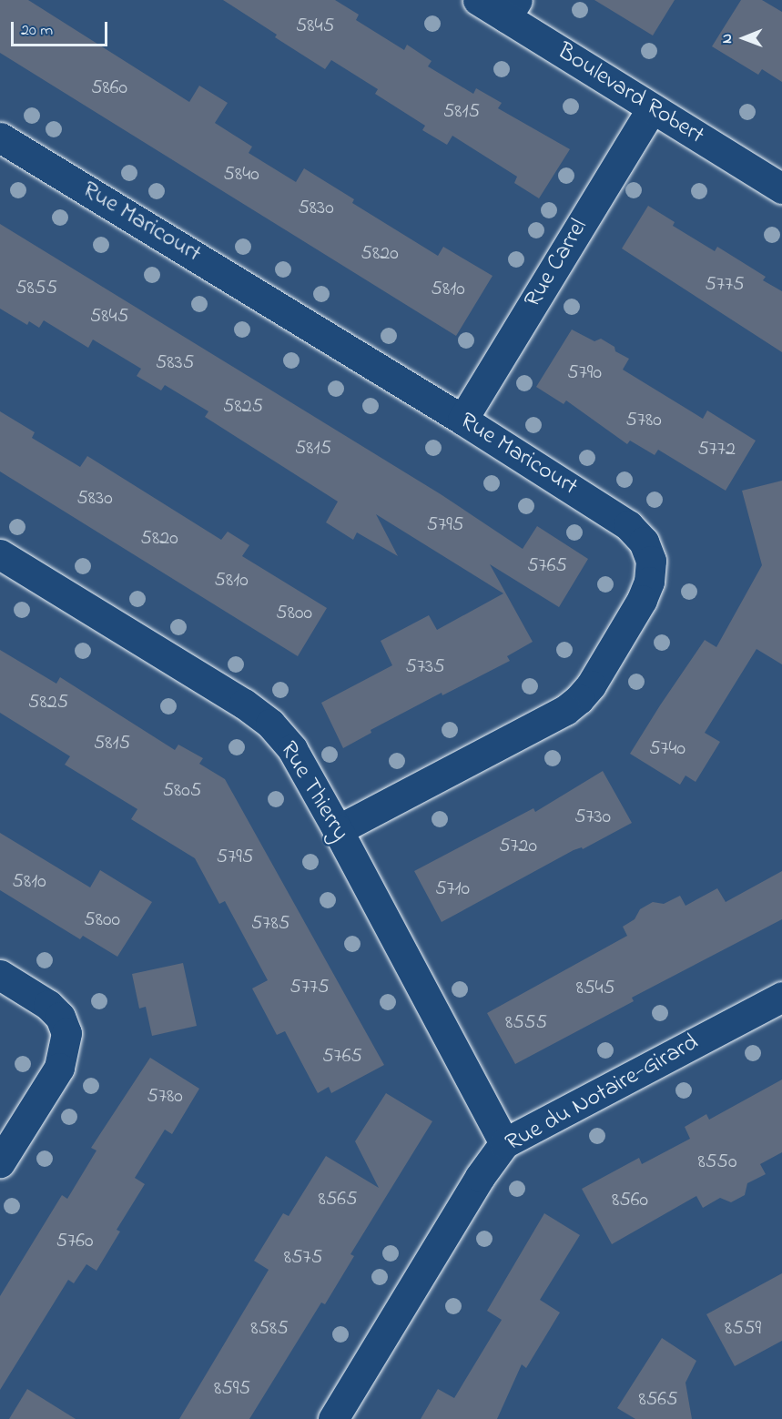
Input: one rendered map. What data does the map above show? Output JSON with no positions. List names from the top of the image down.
{
  "streets": {
    "street": [
      "Boulevard Robert",
      "Rue Maricourt",
      "Rue Carrel",
      "Rue Thierry",
      "Rue du Notaire-Girard"
    ]
  },
  "crossings": [
    ["Boulevard Robert", "Rue Carrel"],
    ["Rue Maricourt", "Rue Carrel"],
    ["Rue Maricourt", "Rue Thierry"],
    ["Rue Thierry", "Rue du Notaire-Girard"]
  ],
  "house_numbers": [
    "5845",
    "5860",
    "5815",
    "5840",
    "5830",
    "5820",
    "5775",
    "5855",
    "5810",
    "5845",
    "5835",
    "5790",
    "5825",
    "5780",
    "5815",
    "5772",
    "5830",
    "5795",
    "5820",
    "5765",
    "5810",
    "5800",
    "5735",
    "5825",
    "5815",
    "5740",
    "5805",
    "5730",
    "5720",
    "5795",
    "5810",
    "5710",
    "5800",
    "5785",
    "5775",
    "8545",
    "8555",
    "5765",
    "5780",
    "8550",
    "8565",
    "8560",
    "5760",
    "8575",
    "8585",
    "8559",
    "8595",
    "8565"
  ],
  "scale_bar": "20 m",
  "north": "left"
}
